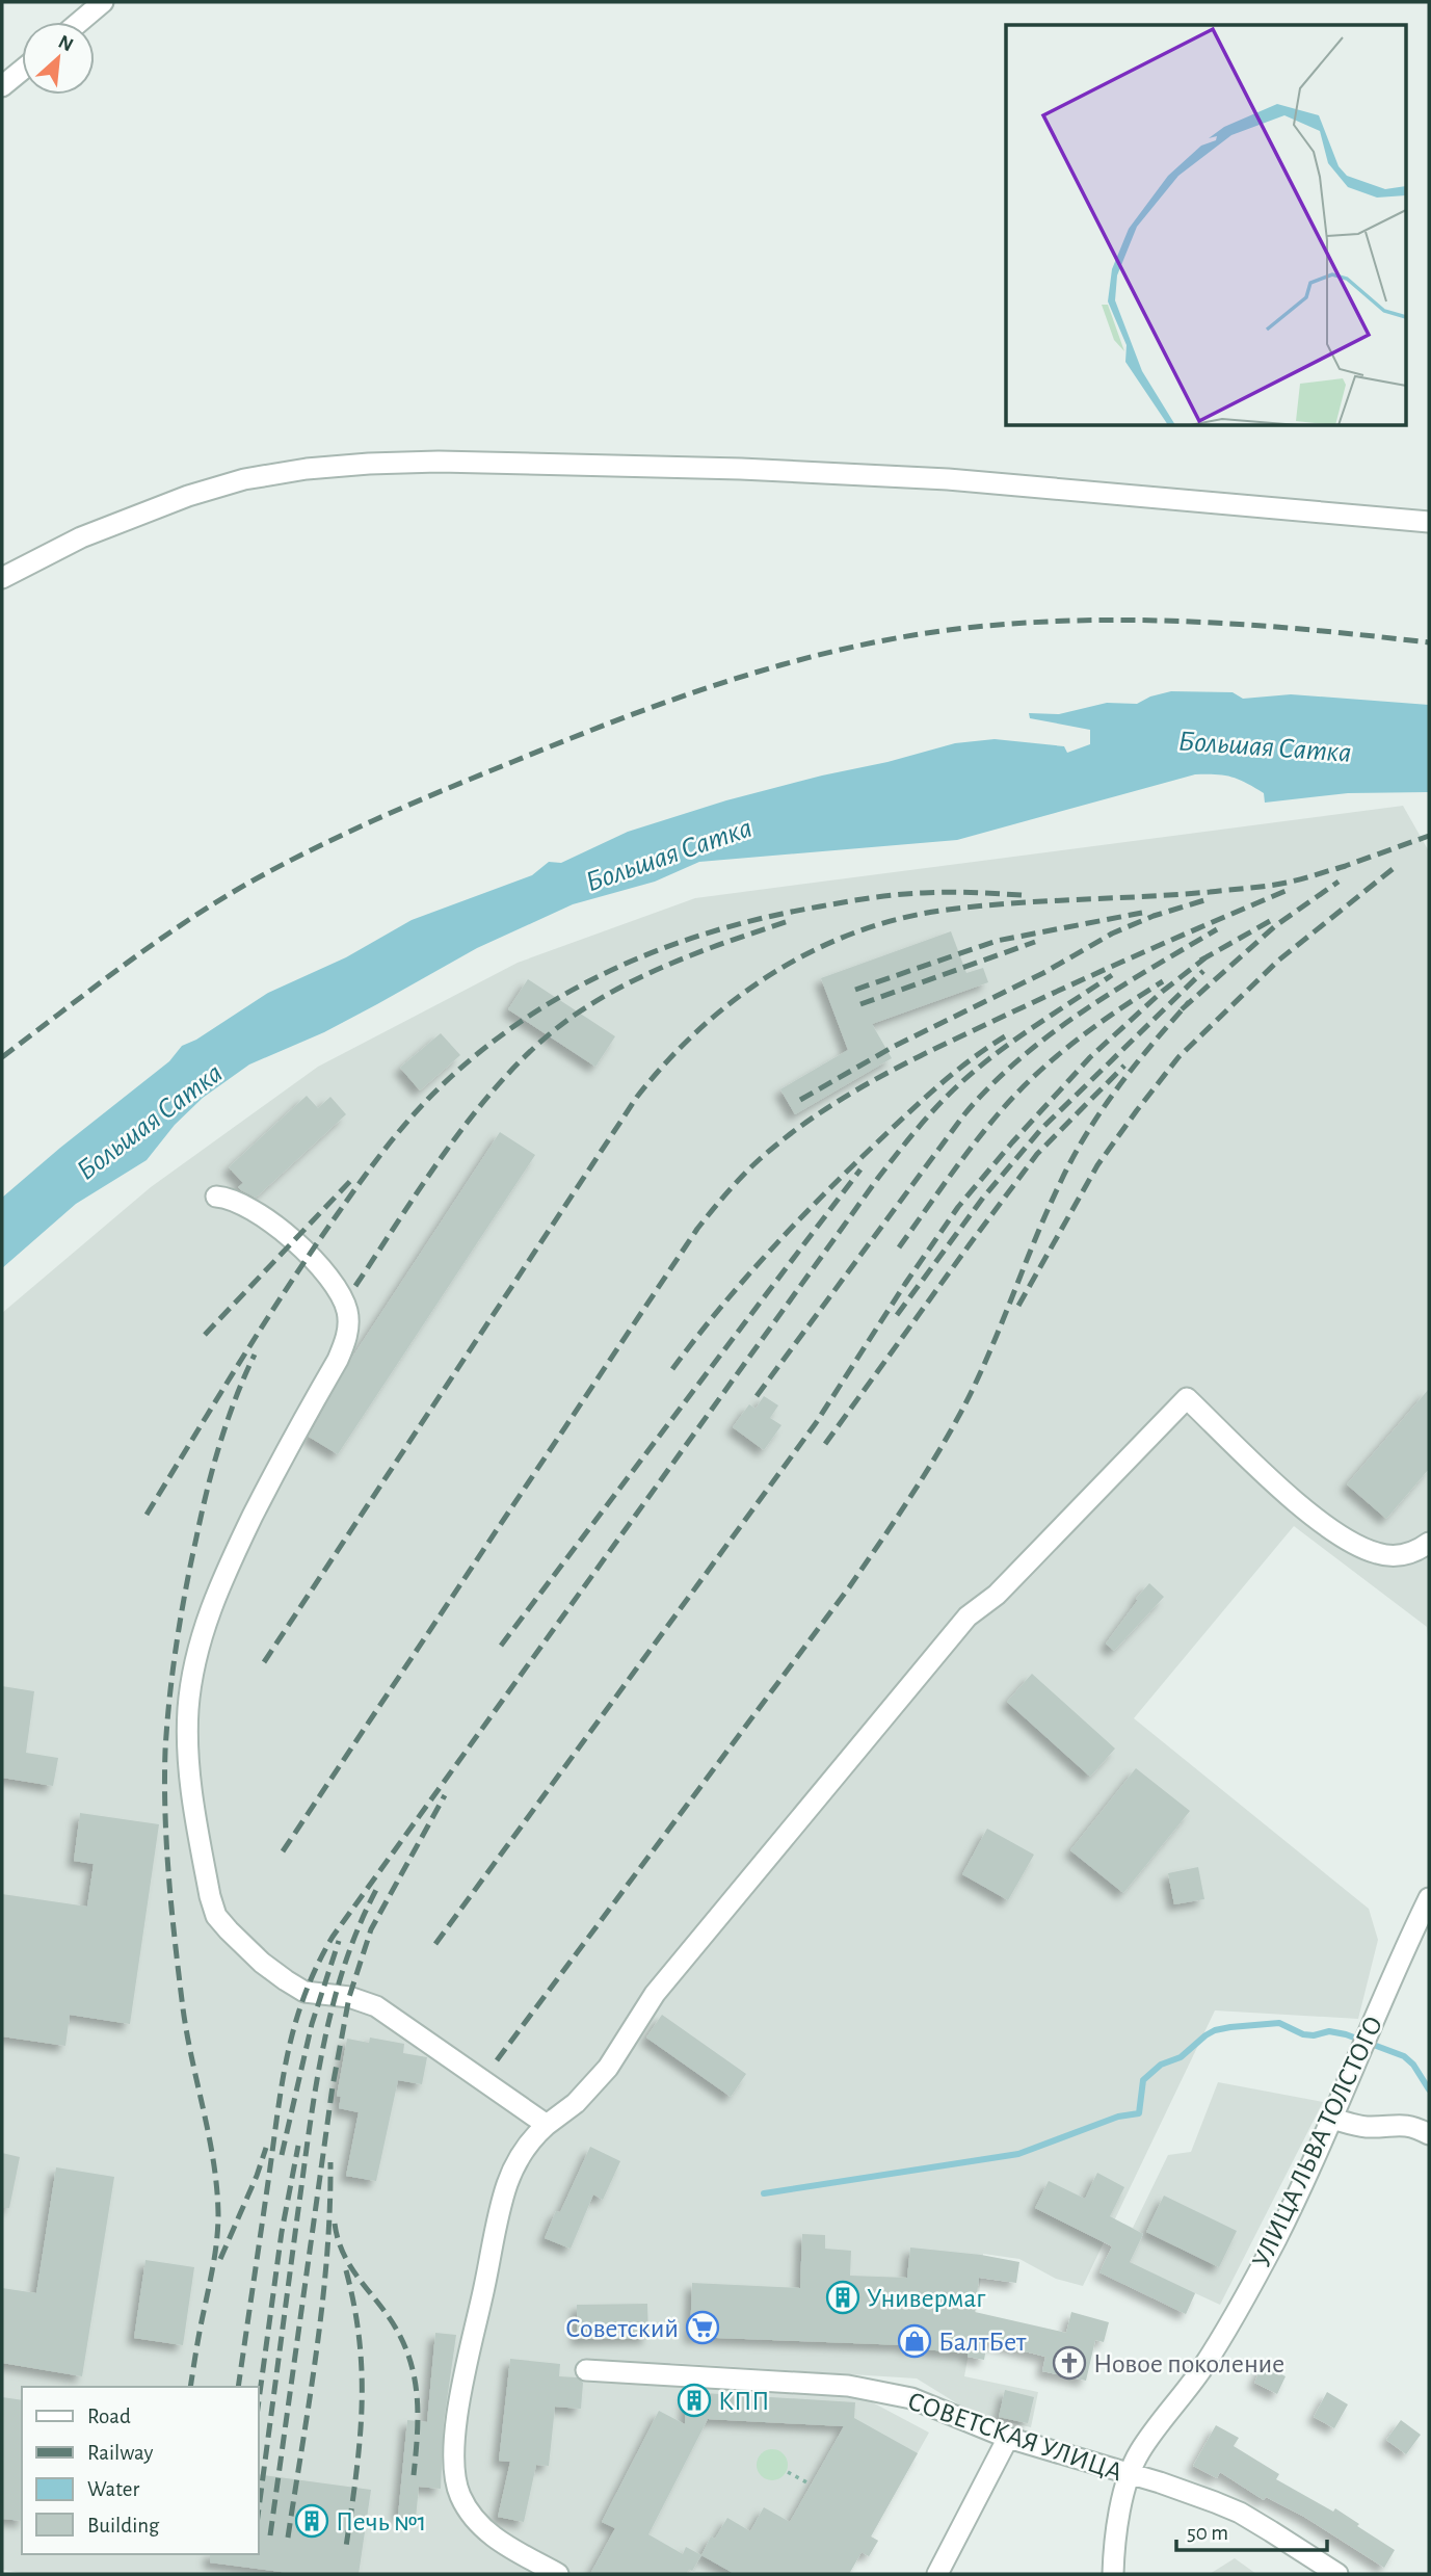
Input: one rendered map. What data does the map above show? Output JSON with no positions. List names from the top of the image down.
{
  "streets": {
    "street": ["УЛИЦА ЛЬВА ТОЛСТОГО", "СОВЕТСКАЯ УЛИЦА"]
  },
  "crossings": [
    ["УЛИЦА ЛЬВА ТОЛСТОГО", "СОВЕТСКАЯ УЛИЦА"]
  ],
  "water": ["Большая Сатка"],
  "places": {
    "building": ["Универмаг", "КПП", "Печь №1"],
    "supermarket": ["Советский"],
    "shop": ["БалтБет"],
    "church": ["Новое поколение"]
  },
  "legend": [
    "Road",
    "Railway",
    "Water",
    "Building"
  ],
  "scale_bar": "50 m",
  "north": "top right"
}
